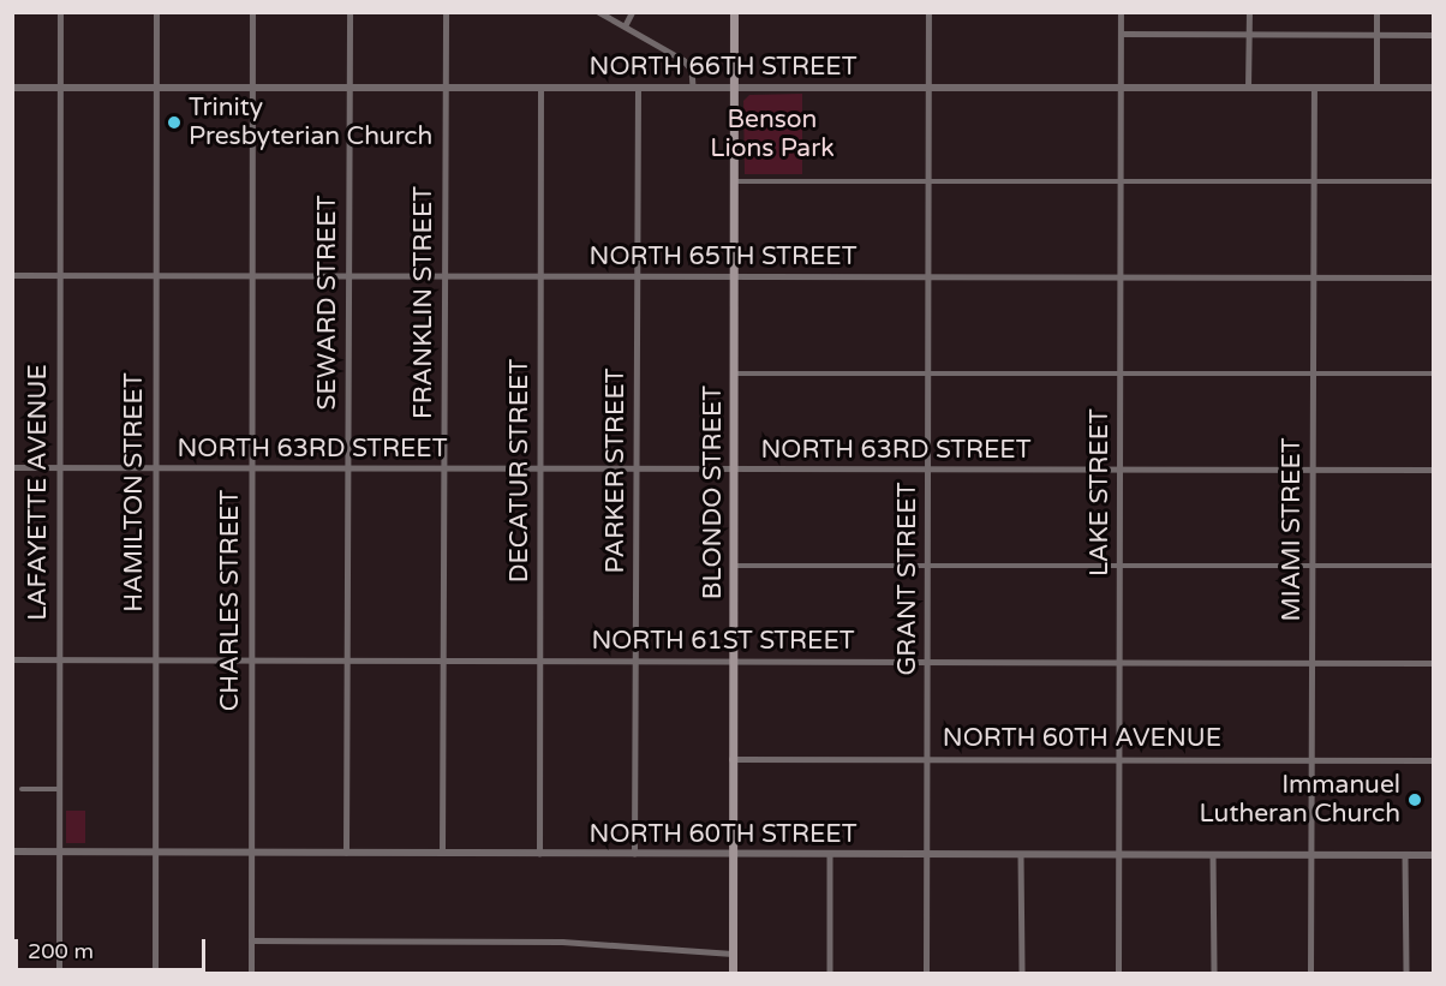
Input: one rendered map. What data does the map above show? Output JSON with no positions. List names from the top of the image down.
{
  "streets": {
    "main road": ["BLONDO STREET"],
    "street": [
      "NORTH 66TH STREET",
      "NORTH 65TH STREET",
      "SEWARD STREET",
      "FRANKLIN STREET",
      "NORTH 63RD STREET",
      "DECATUR STREET",
      "PARKER STREET",
      "LAFAYETTE AVENUE",
      "HAMILTON STREET",
      "LAKE STREET",
      "MIAMI STREET",
      "GRANT STREET",
      "CHARLES STREET",
      "NORTH 61ST STREET",
      "NORTH 60TH AVENUE",
      "NORTH 60TH STREET"
    ]
  },
  "crossings": [
    ["NORTH 66TH STREET", "SEWARD STREET"],
    ["NORTH 66TH STREET", "FRANKLIN STREET"],
    ["NORTH 66TH STREET", "DECATUR STREET"],
    ["NORTH 66TH STREET", "PARKER STREET"],
    ["NORTH 66TH STREET", "LAFAYETTE AVENUE"],
    ["NORTH 66TH STREET", "HAMILTON STREET"],
    ["NORTH 66TH STREET", "BLONDO STREET"],
    ["NORTH 66TH STREET", "LAKE STREET"],
    ["NORTH 66TH STREET", "MIAMI STREET"],
    ["NORTH 66TH STREET", "GRANT STREET"],
    ["NORTH 66TH STREET", "CHARLES STREET"],
    ["NORTH 65TH STREET", "SEWARD STREET"],
    ["NORTH 65TH STREET", "FRANKLIN STREET"],
    ["NORTH 65TH STREET", "DECATUR STREET"],
    ["NORTH 65TH STREET", "PARKER STREET"],
    ["NORTH 65TH STREET", "LAFAYETTE AVENUE"],
    ["NORTH 65TH STREET", "HAMILTON STREET"],
    ["NORTH 65TH STREET", "BLONDO STREET"],
    ["NORTH 65TH STREET", "LAKE STREET"],
    ["NORTH 65TH STREET", "MIAMI STREET"],
    ["NORTH 65TH STREET", "GRANT STREET"],
    ["NORTH 65TH STREET", "CHARLES STREET"],
    ["SEWARD STREET", "NORTH 63RD STREET"],
    ["SEWARD STREET", "NORTH 61ST STREET"],
    ["SEWARD STREET", "NORTH 60TH STREET"],
    ["FRANKLIN STREET", "NORTH 63RD STREET"],
    ["FRANKLIN STREET", "NORTH 61ST STREET"],
    ["FRANKLIN STREET", "NORTH 60TH STREET"],
    ["NORTH 63RD STREET", "DECATUR STREET"],
    ["NORTH 63RD STREET", "PARKER STREET"],
    ["NORTH 63RD STREET", "LAFAYETTE AVENUE"],
    ["NORTH 63RD STREET", "HAMILTON STREET"],
    ["NORTH 63RD STREET", "BLONDO STREET"],
    ["NORTH 63RD STREET", "LAKE STREET"],
    ["NORTH 63RD STREET", "MIAMI STREET"],
    ["NORTH 63RD STREET", "GRANT STREET"],
    ["NORTH 63RD STREET", "CHARLES STREET"],
    ["DECATUR STREET", "NORTH 61ST STREET"],
    ["DECATUR STREET", "NORTH 60TH STREET"],
    ["PARKER STREET", "NORTH 61ST STREET"],
    ["PARKER STREET", "NORTH 60TH STREET"],
    ["LAFAYETTE AVENUE", "NORTH 61ST STREET"],
    ["LAFAYETTE AVENUE", "NORTH 60TH STREET"],
    ["HAMILTON STREET", "NORTH 61ST STREET"],
    ["HAMILTON STREET", "NORTH 60TH STREET"],
    ["BLONDO STREET", "NORTH 61ST STREET"],
    ["BLONDO STREET", "NORTH 60TH AVENUE"],
    ["BLONDO STREET", "NORTH 60TH STREET"],
    ["LAKE STREET", "NORTH 61ST STREET"],
    ["LAKE STREET", "NORTH 60TH AVENUE"],
    ["LAKE STREET", "NORTH 60TH STREET"],
    ["MIAMI STREET", "NORTH 61ST STREET"],
    ["MIAMI STREET", "NORTH 60TH AVENUE"],
    ["MIAMI STREET", "NORTH 60TH STREET"],
    ["GRANT STREET", "NORTH 61ST STREET"],
    ["GRANT STREET", "NORTH 60TH AVENUE"],
    ["GRANT STREET", "NORTH 60TH STREET"],
    ["CHARLES STREET", "NORTH 61ST STREET"],
    ["CHARLES STREET", "NORTH 60TH STREET"]
  ],
  "parks": ["Benson Lions Park"],
  "places": ["Trinity Presbyterian Church", "Immanuel Lutheran Church"],
  "scale_bar": "200 m"
}
